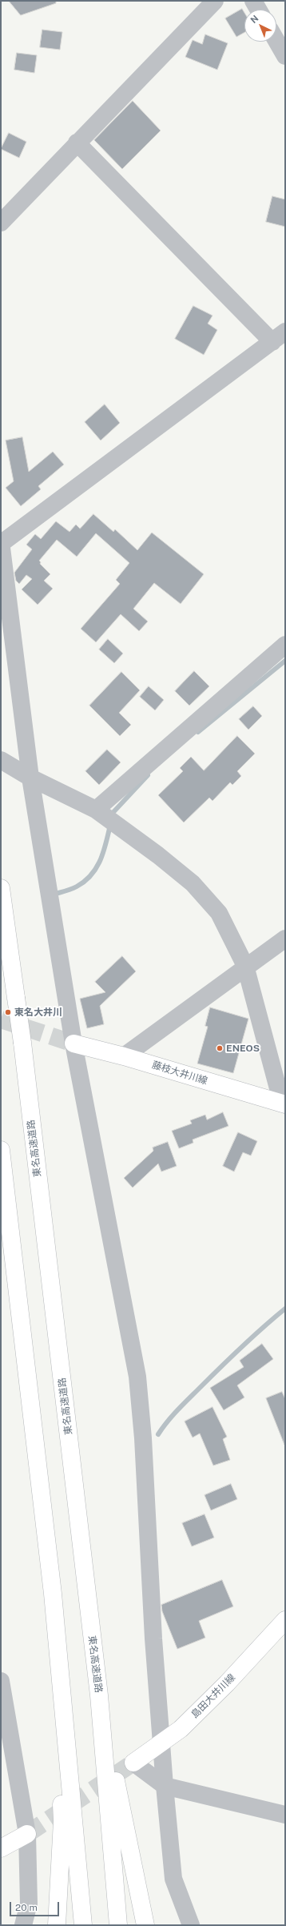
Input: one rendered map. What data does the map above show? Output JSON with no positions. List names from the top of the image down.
{
  "streets": {
    "main road": ["藤枝大井川線", "東名高速道路", "島田大井川線"]
  },
  "places": ["東名大井川", "ENEOS"],
  "scale_bar": "20 m",
  "north": "top left"
}
